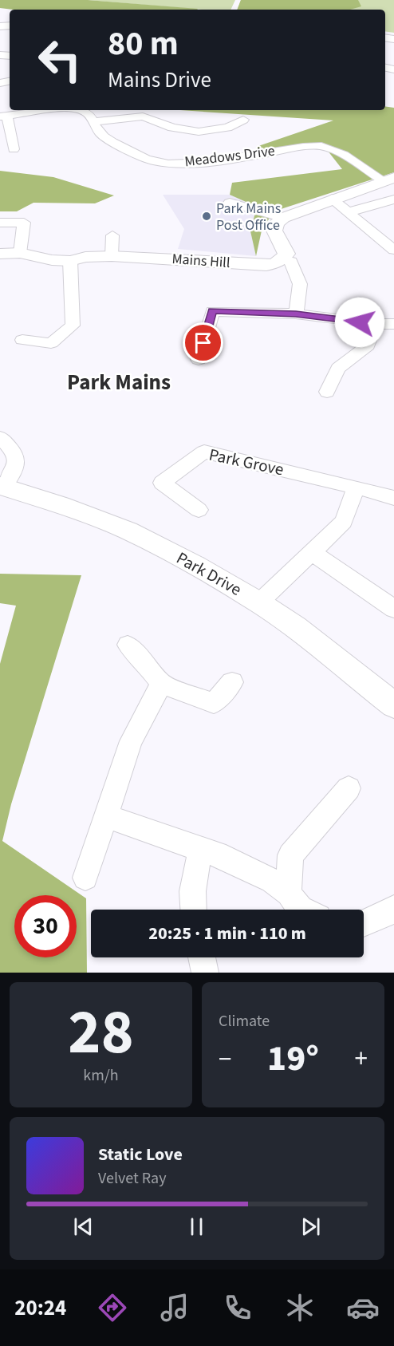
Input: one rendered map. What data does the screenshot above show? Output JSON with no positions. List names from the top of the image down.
{
  "streets": {
    "street": [
      "Meadows Drive",
      "Mains Hill",
      "Park Grove",
      "Park Drive"
    ]
  },
  "districts": ["Park Mains"],
  "places": ["Park Mains Post Office"],
  "page": {
    "turn": ["80 m", "Mains Drive"],
    "limit": "30",
    "trip": "20:25 · 1 min · 110 m",
    "tile": [
      ["28", "km/h"],
      "Climate"
    ],
    "heat": ["−", "19°", "+"],
    "song": ["Static Love", "Velvet Ray"],
    "tabs": "20:24"
  }
}
